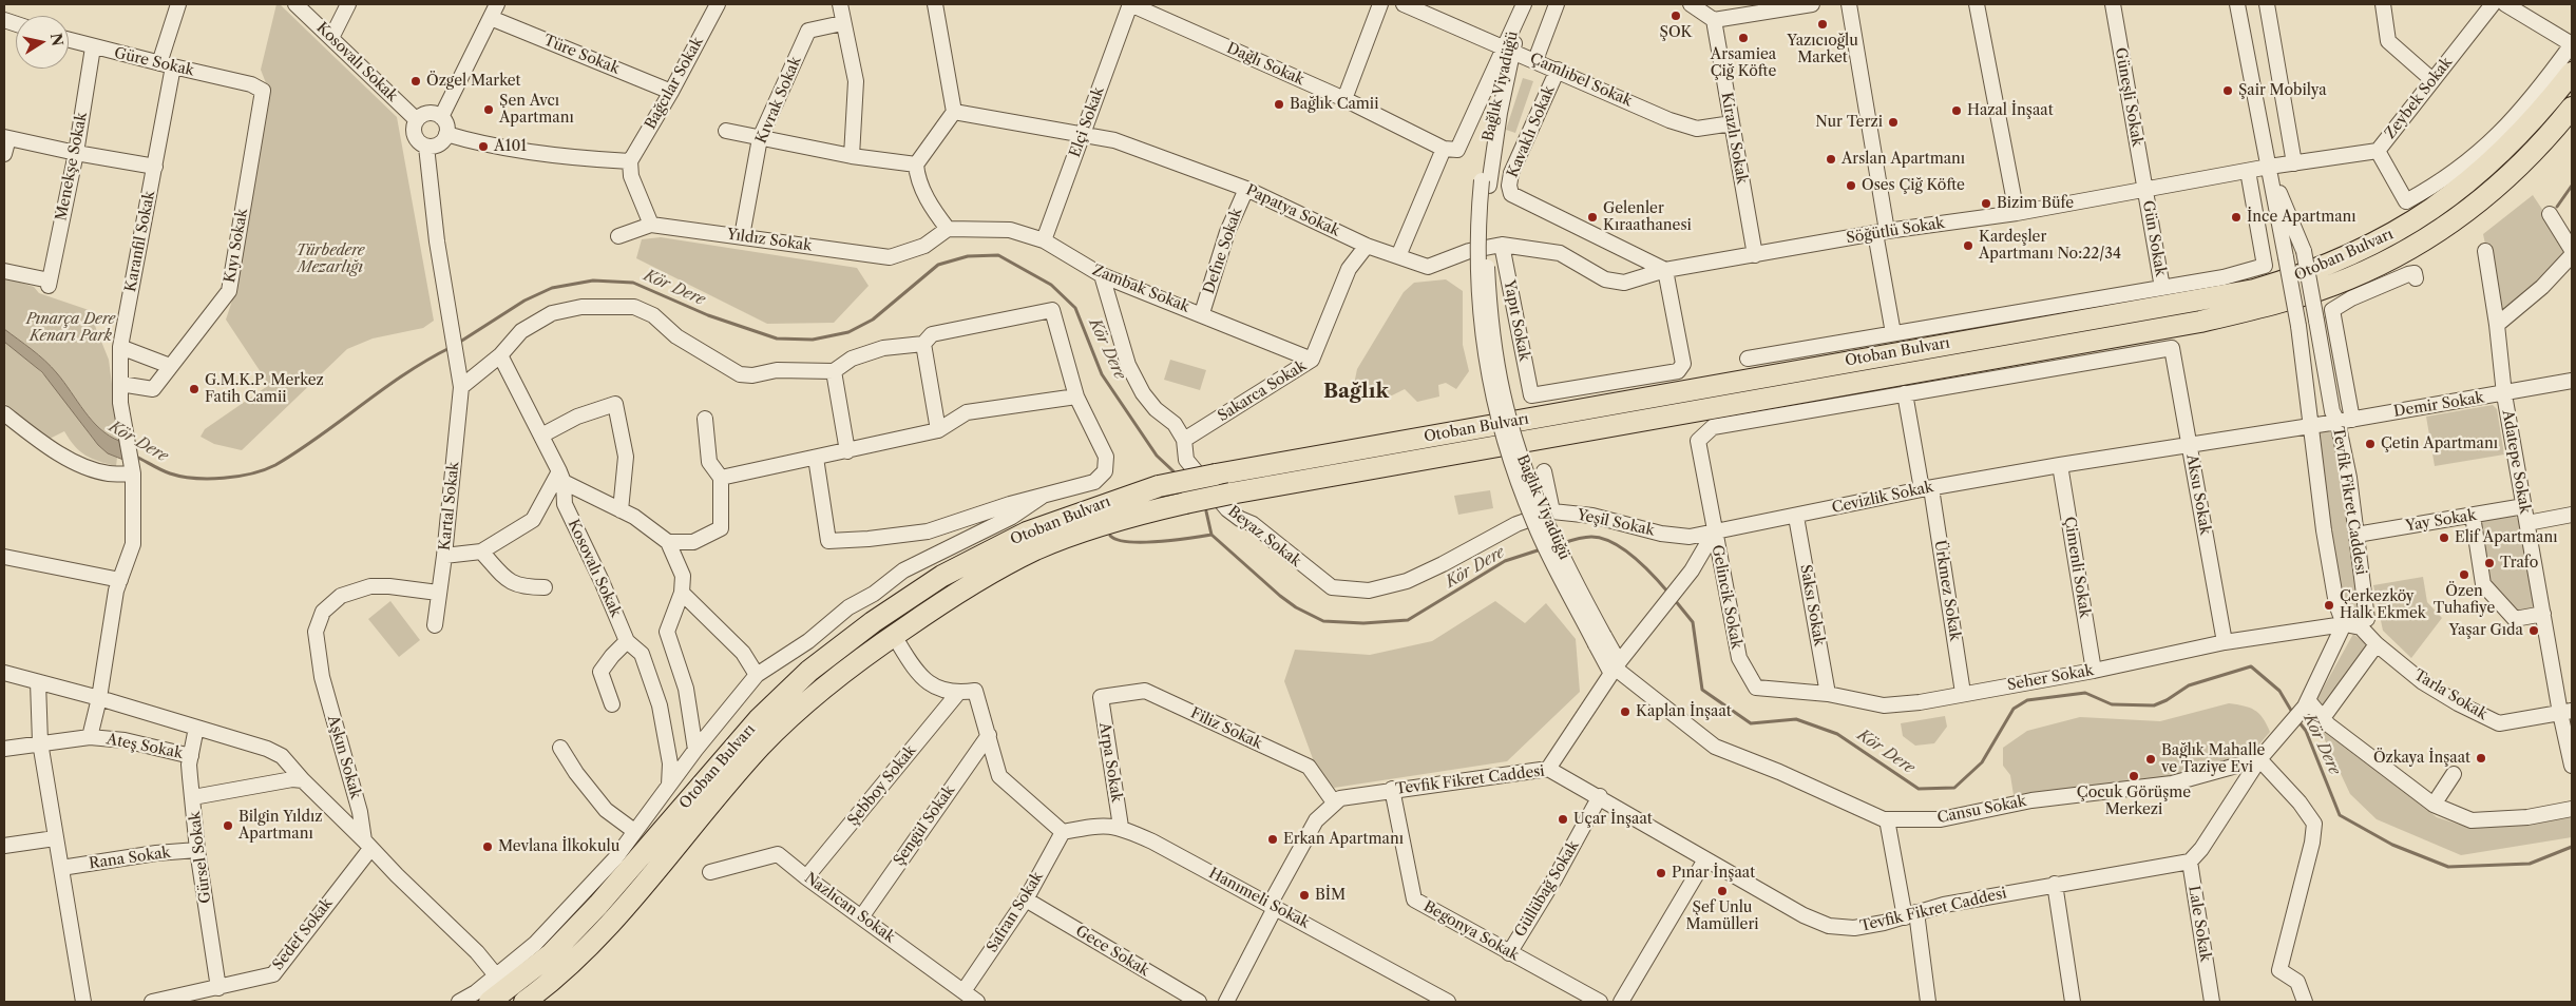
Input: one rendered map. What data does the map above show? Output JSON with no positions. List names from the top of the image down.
{
  "streets": {
    "highway": ["Otoban Bulvarı"],
    "street": [
      "Türe Sokak",
      "Güre Sokak",
      "Kosovalı Sokak",
      "Dağlı Sokak",
      "Çamlıbel Sokak",
      "Bağcılar Sokak",
      "Bağlık Viyadüğü",
      "Güneşli Sokak",
      "Zeybek Sokak",
      "Kıvrak Sokak",
      "Elçi Sokak",
      "Kavaklı Sokak",
      "Kirazlı Sokak",
      "Menekşe Sokak",
      "Papatya Sokak",
      "Söğütlü Sokak",
      "Gün Sokak",
      "Yıldız Sokak",
      "Karanfil Sokak",
      "Kıyı Sokak",
      "Defne Sokak",
      "Zambak Sokak",
      "Yapıt Sokak",
      "Sakarca Sokak",
      "Demir Sokak",
      "Adatepe Sokak",
      "Aksu Sokak",
      "Cevizlik Sokak",
      "Tevfik Fikret Caddesi",
      "Kartal Sokak",
      "Yay Sokak",
      "Yeşil Sokak",
      "Beyaz Sokak",
      "Çimenli Sokak",
      "Ürkmez Sokak",
      "Gelincik Sokak",
      "Saksı Sokak",
      "Seher Sokak",
      "Tarla Sokak",
      "Filiz Sokak",
      "Ateş Sokak",
      "Aşkın Sokak",
      "Arpa Sokak",
      "Şebboy Sokak",
      "Cansu Sokak",
      "Şengül Sokak",
      "Gürsel Sokak",
      "Rana Sokak",
      "Güllübağ Sokak",
      "Hanımeli Sokak",
      "Nazlıcan Sokak",
      "Safran Sokak",
      "Lale Sokak",
      "Begonya Sokak",
      "Sedef Sokak",
      "Gece Sokak"
    ]
  },
  "crossings": [
    ["Türe Sokak", "Bağcılar Sokak"],
    ["Güre Sokak", "Menekşe Sokak"],
    ["Güre Sokak", "Karanfil Sokak"],
    ["Güre Sokak", "Kıyı Sokak"],
    ["Kosovalı Sokak", "Kartal Sokak"],
    ["Dağlı Sokak", "Elçi Sokak"],
    ["Çamlıbel Sokak", "Bağlık Viyadüğü"],
    ["Çamlıbel Sokak", "Kavaklı Sokak"],
    ["Çamlıbel Sokak", "Kirazlı Sokak"],
    ["Bağlık Viyadüğü", "Cansu Sokak"],
    ["Güneşli Sokak", "Söğütlü Sokak"],
    ["Güneşli Sokak", "Gün Sokak"],
    ["Zeybek Sokak", "Söğütlü Sokak"],
    ["Kıvrak Sokak", "Yıldız Sokak"],
    ["Elçi Sokak", "Papatya Sokak"],
    ["Elçi Sokak", "Zambak Sokak"],
    ["Kavaklı Sokak", "Söğütlü Sokak"],
    ["Kavaklı Sokak", "Yapıt Sokak"],
    ["Kirazlı Sokak", "Söğütlü Sokak"],
    ["Papatya Sokak", "Söğütlü Sokak"],
    ["Papatya Sokak", "Defne Sokak"],
    ["Papatya Sokak", "Yapıt Sokak"],
    ["Papatya Sokak", "Sakarca Sokak"],
    ["Söğütlü Sokak", "Gün Sokak"],
    ["Söğütlü Sokak", "Yapıt Sokak"],
    ["Söğütlü Sokak", "Tevfik Fikret Caddesi"],
    ["Yıldız Sokak", "Zambak Sokak"],
    ["Karanfil Sokak", "Kıyı Sokak"],
    ["Karanfil Sokak", "Ateş Sokak"],
    ["Defne Sokak", "Zambak Sokak"],
    ["Zambak Sokak", "Sakarca Sokak"],
    ["Zambak Sokak", "Beyaz Sokak"],
    ["Sakarca Sokak", "Beyaz Sokak"],
    ["Demir Sokak", "Adatepe Sokak"],
    ["Demir Sokak", "Cevizlik Sokak"],
    ["Demir Sokak", "Tevfik Fikret Caddesi"],
    ["Adatepe Sokak", "Yay Sokak"],
    ["Adatepe Sokak", "Tarla Sokak"],
    ["Aksu Sokak", "Cevizlik Sokak"],
    ["Aksu Sokak", "Ürkmez Sokak"],
    ["Aksu Sokak", "Gelincik Sokak"],
    ["Aksu Sokak", "Seher Sokak"],
    ["Cevizlik Sokak", "Tevfik Fikret Caddesi"],
    ["Cevizlik Sokak", "Yeşil Sokak"],
    ["Cevizlik Sokak", "Çimenli Sokak"],
    ["Cevizlik Sokak", "Ürkmez Sokak"],
    ["Cevizlik Sokak", "Gelincik Sokak"],
    ["Cevizlik Sokak", "Saksı Sokak"],
    ["Tevfik Fikret Caddesi", "Yay Sokak"],
    ["Tevfik Fikret Caddesi", "Seher Sokak"],
    ["Tevfik Fikret Caddesi", "Tarla Sokak"],
    ["Tevfik Fikret Caddesi", "Filiz Sokak"],
    ["Tevfik Fikret Caddesi", "Güllübağ Sokak"],
    ["Tevfik Fikret Caddesi", "Hanımeli Sokak"],
    ["Tevfik Fikret Caddesi", "Lale Sokak"],
    ["Tevfik Fikret Caddesi", "Begonya Sokak"],
    ["Kartal Sokak", "Aşkın Sokak"],
    ["Yeşil Sokak", "Beyaz Sokak"],
    ["Yeşil Sokak", "Gelincik Sokak"],
    ["Çimenli Sokak", "Seher Sokak"],
    ["Ürkmez Sokak", "Gelincik Sokak"],
    ["Ürkmez Sokak", "Seher Sokak"],
    ["Gelincik Sokak", "Seher Sokak"],
    ["Saksı Sokak", "Seher Sokak"],
    ["Seher Sokak", "Tarla Sokak"],
    ["Filiz Sokak", "Arpa Sokak"],
    ["Ateş Sokak", "Gürsel Sokak"],
    ["Aşkın Sokak", "Sedef Sokak"],
    ["Arpa Sokak", "Hanımeli Sokak"],
    ["Şebboy Sokak", "Nazlıcan Sokak"],
    ["Şengül Sokak", "Nazlıcan Sokak"],
    ["Gürsel Sokak", "Rana Sokak"],
    ["Gürsel Sokak", "Sedef Sokak"],
    ["Güllübağ Sokak", "Begonya Sokak"],
    ["Hanımeli Sokak", "Safran Sokak"],
    ["Nazlıcan Sokak", "Safran Sokak"],
    ["Safran Sokak", "Gece Sokak"]
  ],
  "districts": ["Bağlık"],
  "water": ["Kör Dere"],
  "parks": ["Türbedere Mezarlığı", "Pınarça Dere Kenarı Park"],
  "places": [
    "ŞOK",
    "Yazıcıoğlu Market",
    "Arsamiea Çiğ Köfte",
    "Özgel Market",
    "Şair Mobilya",
    "Bağlık Camii",
    "Şen Avcı Apartmanı",
    "Hazal İnşaat",
    "Nur Terzi",
    "A101",
    "Arslan Apartmanı",
    "Oses Çiğ Köfte",
    "Bizim Büfe",
    "Gelenler Kıraathanesi",
    "İnce Apartmanı",
    "Kardeşler Apartmanı No:22/34",
    "G.M.K.P. Merkez Fatih Camii",
    "Çetin Apartmanı",
    "Elif Apartmanı",
    "Trafo",
    "Özen Tuhafiye",
    "Çerkezköy Halk Ekmek",
    "Yaşar Gıda",
    "Kaplan İnşaat",
    "Özkaya İnşaat",
    "Bağlık Mahalle ve Taziye Evi",
    "Çocuk Görüşme Merkezi",
    "Uçar İnşaat",
    "Bilgin Yıldız Apartmanı",
    "Erkan Apartmanı",
    "Mevlana İlkokulu",
    "Pınar İnşaat",
    "Şef Unlu Mamülleri",
    "BİM"
  ],
  "north": "right"
}
